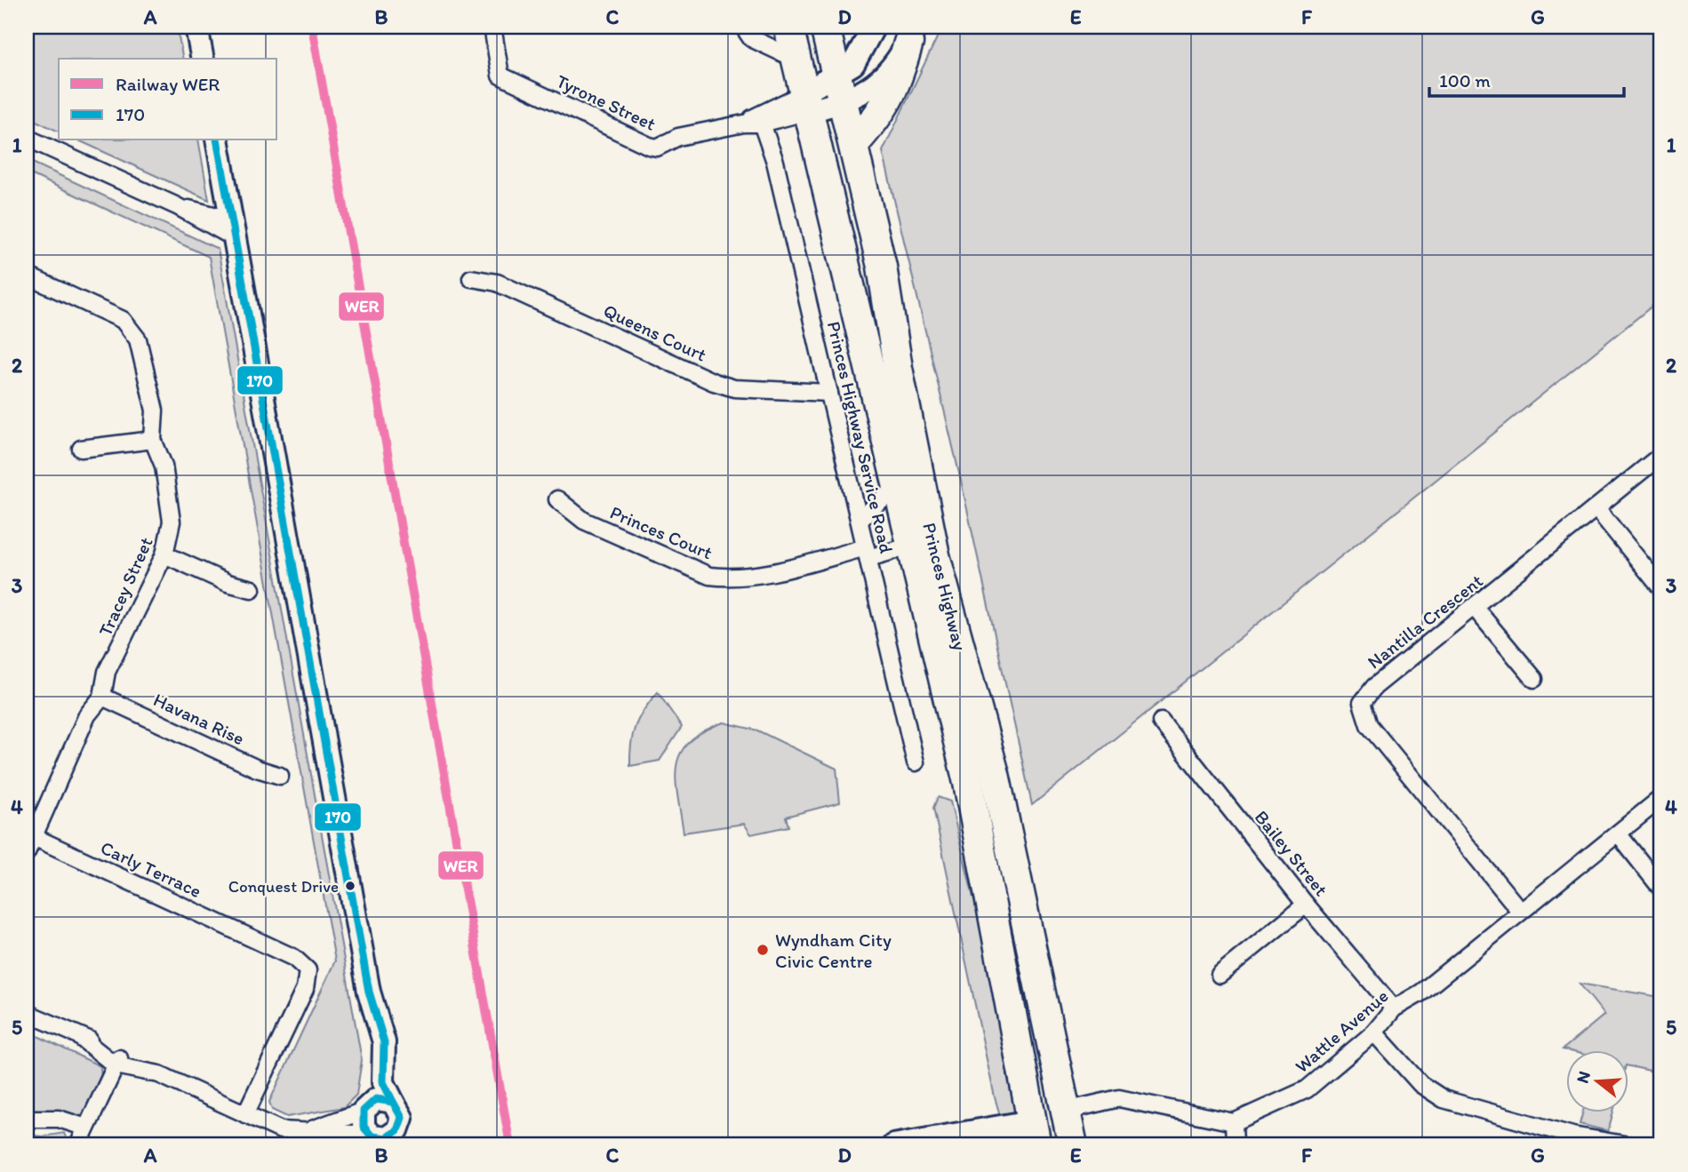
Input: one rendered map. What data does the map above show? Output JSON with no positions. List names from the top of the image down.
{
  "streets": {
    "highway": ["Princes Highway"],
    "street": [
      "Tyrone Street",
      "Queens Court",
      "Princes Highway Service Road",
      "Princes Court",
      "Tracey Street",
      "Nantilla Crescent",
      "Havana Rise",
      "Bailey Street",
      "Carly Terrace",
      "Wattle Avenue"
    ]
  },
  "crossings": [
    ["Tyrone Street", "Princes Highway Service Road"],
    ["Tyrone Street", "Princes Highway"],
    ["Queens Court", "Princes Highway Service Road"],
    ["Princes Highway Service Road", "Princes Court"],
    ["Princes Highway Service Road", "Princes Highway"],
    ["Princes Court", "Princes Highway"],
    ["Tracey Street", "Havana Rise"],
    ["Tracey Street", "Carly Terrace"],
    ["Nantilla Crescent", "Wattle Avenue"],
    ["Bailey Street", "Wattle Avenue"]
  ],
  "places": ["Conquest Drive", "Wyndham City Civic Centre"],
  "lines": ["rail line WER", "transit line 170"],
  "legend": ["Railway WER", "170"],
  "scale_bar": "100 m",
  "north": "left",
  "grid": {
    "columns": [
      "A",
      "B",
      "C",
      "D",
      "E",
      "F",
      "G"
    ],
    "rows": [
      "1",
      "2",
      "3",
      "4",
      "5"
    ]
  }
}
